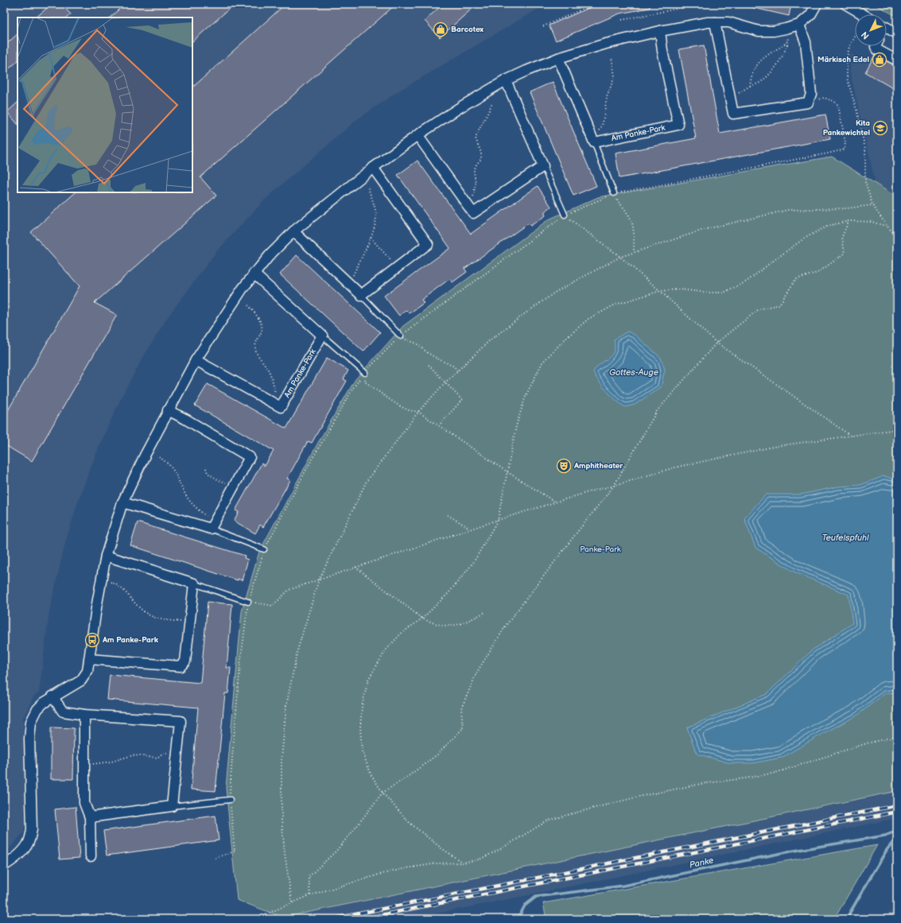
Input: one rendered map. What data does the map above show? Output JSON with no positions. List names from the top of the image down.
{
  "streets": {
    "street": ["Am Panke-Park"]
  },
  "water": ["Gottes-Auge", "Teufelspfuhl", "Panke"],
  "parks": ["Panke-Park"],
  "places": {
    "shop": ["Barcotex", "Märkisch Edel"],
    "school or university": ["Kita Pankewichtel"],
    "theatre": ["Amphitheater"],
    "bus stop": ["Am Panke-Park"]
  },
  "north": "bottom left"
}
